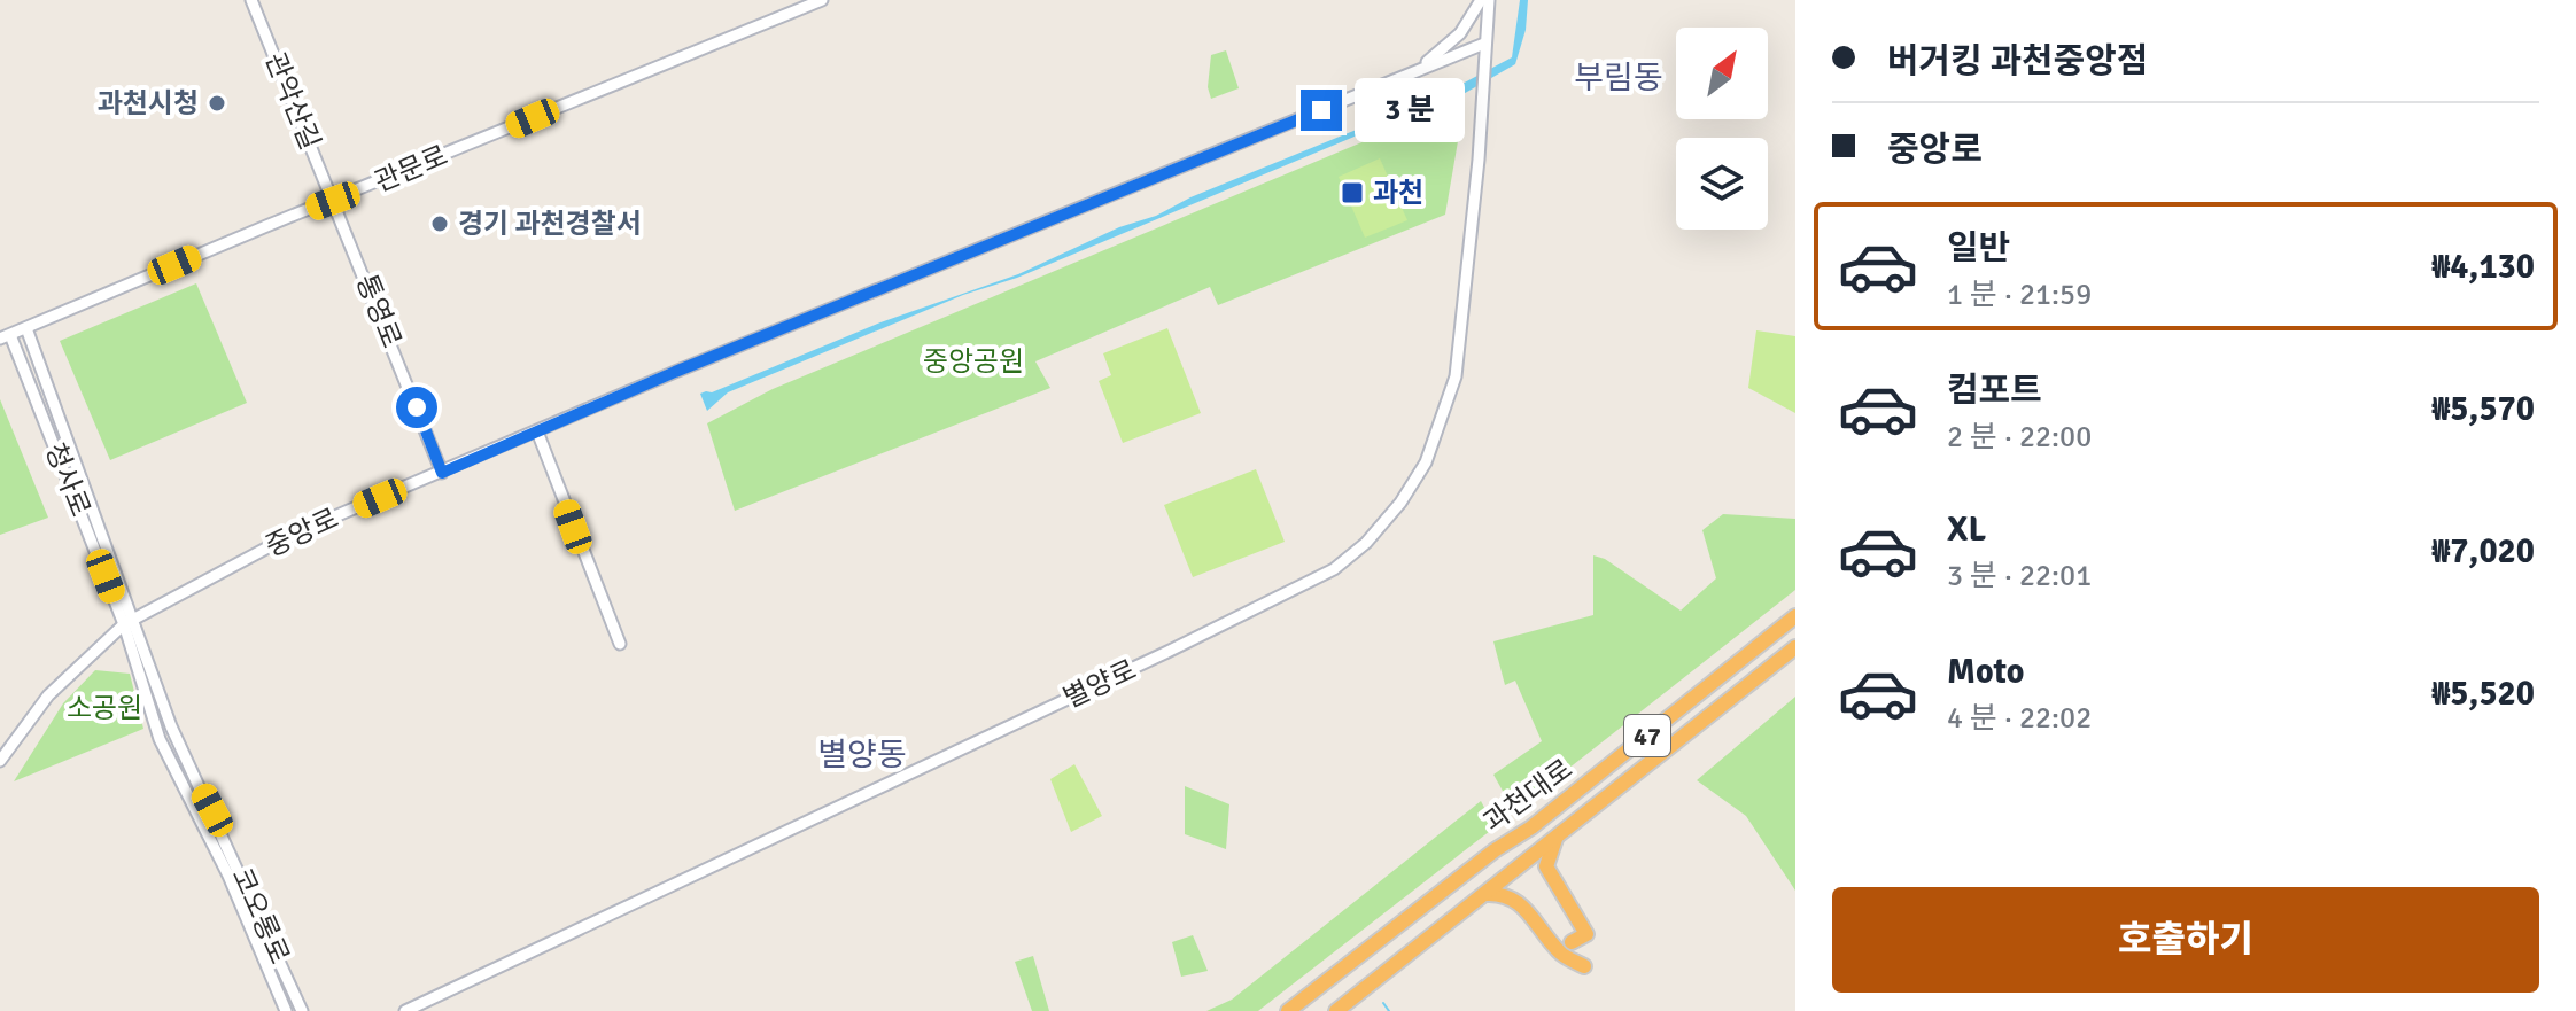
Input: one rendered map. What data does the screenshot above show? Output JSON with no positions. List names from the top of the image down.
{
  "streets": {
    "highway": ["47", "과천대로"],
    "street": [
      "관악산길",
      "관문로",
      "통영로",
      "청사로",
      "중앙로",
      "별양로",
      "코오롱로"
    ]
  },
  "crossings": [
    ["관악산길", "관문로"],
    ["관악산길", "통영로"],
    ["관문로", "통영로"],
    ["관문로", "청사로"],
    ["통영로", "중앙로"],
    ["청사로", "중앙로"],
    ["청사로", "코오롱로"],
    ["중앙로", "별양로"],
    ["중앙로", "코오롱로"]
  ],
  "districts": ["부림동", "별양동"],
  "parks": ["중앙공원", "소공원"],
  "places": {
    "other": ["과천시청", "경기 과천경찰서"],
    "transit": ["과천"]
  },
  "north": "top right",
  "page": {
    "banner": ["버거킹 과천중앙점", "중앙로"],
    "bubble": "3 분",
    "list": [
      {
        "name": "일반",
        "note": "1 분 · 21:59",
        "value": "₩4,130"
      },
      {
        "name": "컴포트",
        "note": "2 분 · 22:00",
        "value": "₩5,570"
      },
      {
        "name": "XL",
        "note": "3 분 · 22:01",
        "value": "₩7,020"
      },
      {
        "name": "Moto",
        "note": "4 분 · 22:02",
        "value": "₩5,520"
      }
    ],
    "buttons": "호출하기"
  }
}
